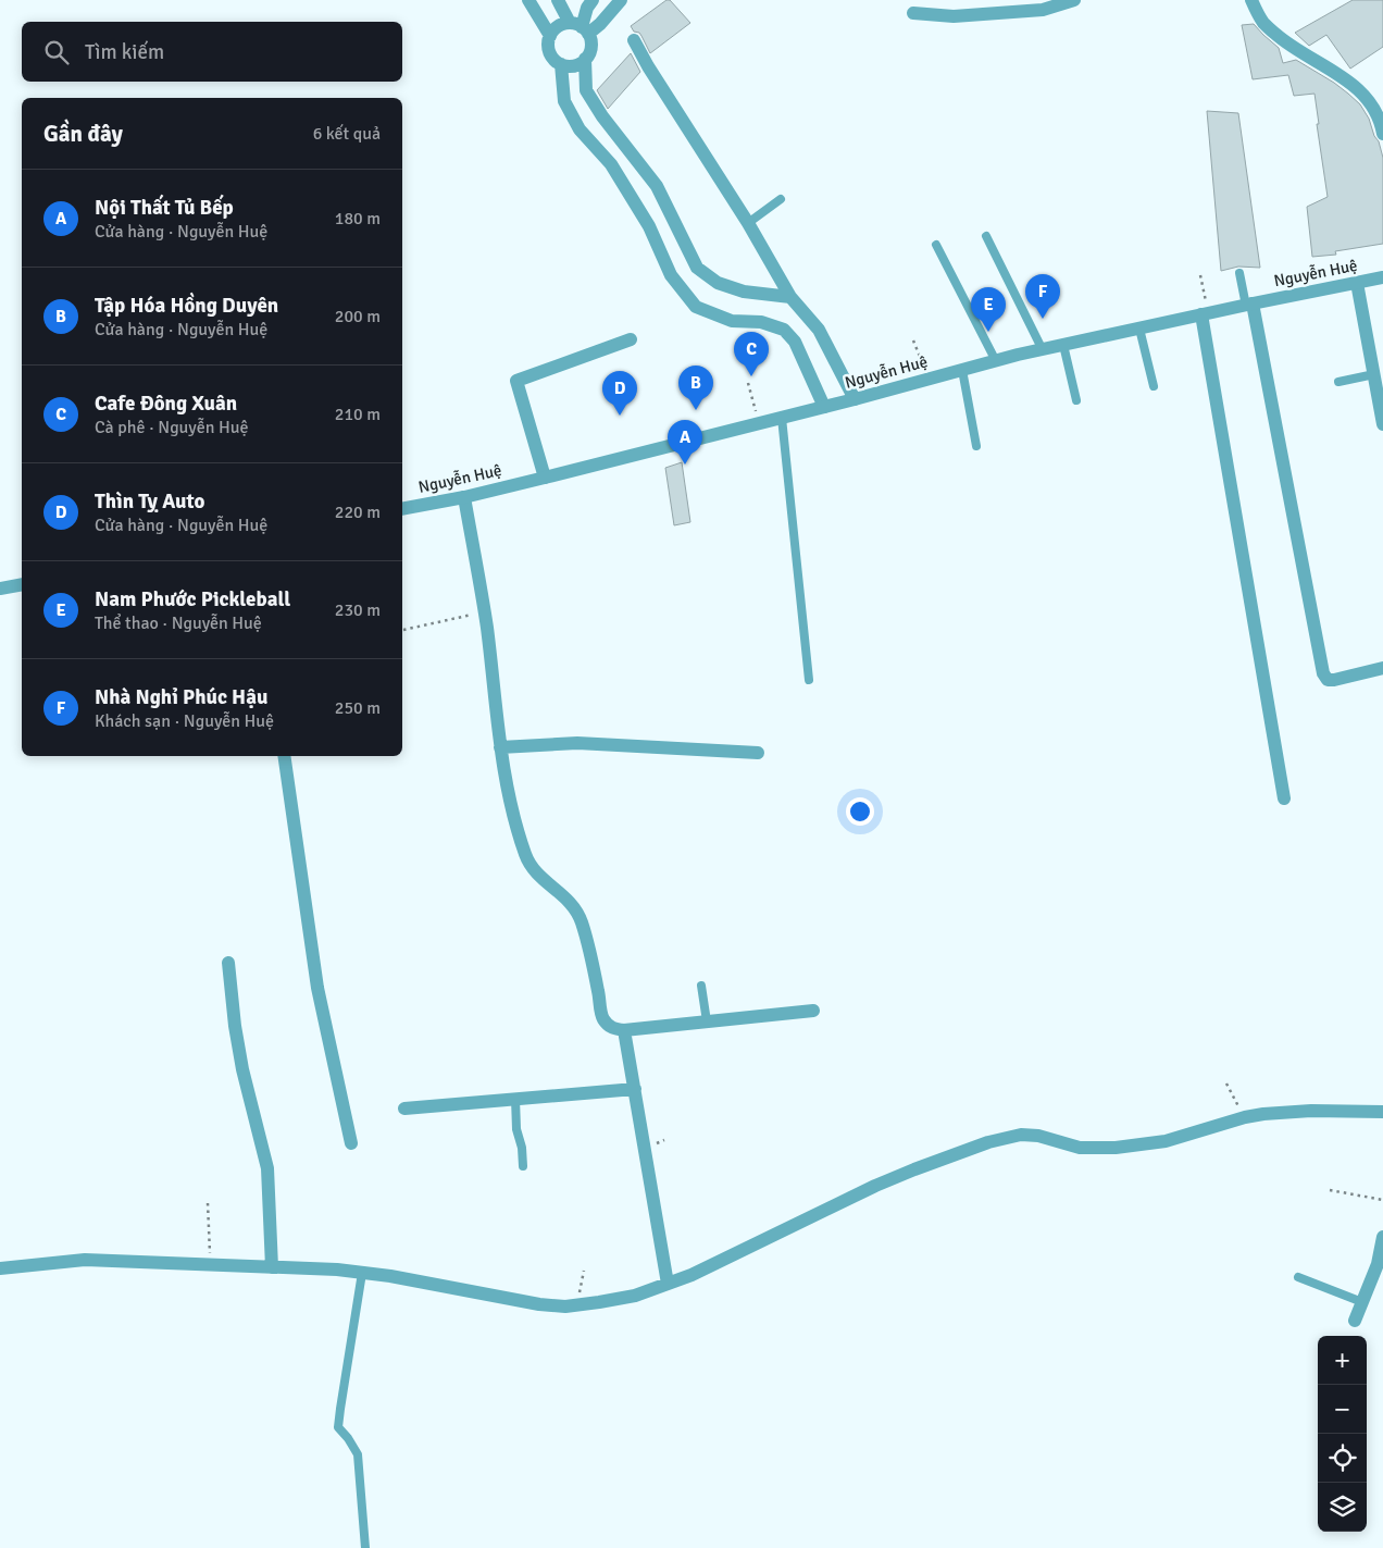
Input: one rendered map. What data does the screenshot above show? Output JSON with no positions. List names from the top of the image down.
{
  "streets": {
    "street": ["Nguyễn Huệ"]
  },
  "page": {
    "search": "Tìm kiếm",
    "heading": ["Gần đây", "6 kết quả"],
    "list": [
      {
        "mark": "A",
        "name": "Nội Thất Tủ Bếp",
        "note": "Cửa hàng · Nguyễn Huệ",
        "value": "180 m"
      },
      {
        "mark": "B",
        "name": "Tập Hóa Hồng Duyên",
        "note": "Cửa hàng · Nguyễn Huệ",
        "value": "200 m"
      },
      {
        "mark": "C",
        "name": "Cafe Đông Xuân",
        "note": "Cà phê · Nguyễn Huệ",
        "value": "210 m"
      },
      {
        "mark": "D",
        "name": "Thìn Tỵ Auto",
        "note": "Cửa hàng · Nguyễn Huệ",
        "value": "220 m"
      },
      {
        "mark": "E",
        "name": "Nam Phước Pickleball",
        "note": "Thể thao · Nguyễn Huệ",
        "value": "230 m"
      },
      {
        "mark": "F",
        "name": "Nhà Nghỉ Phúc Hậu",
        "note": "Khách sạn · Nguyễn Huệ",
        "value": "250 m"
      }
    ],
    "pins": [
      "F",
      "E",
      "C",
      "B",
      "D",
      "A"
    ],
    "map_buttons": ["+", "−"]
  }
}
